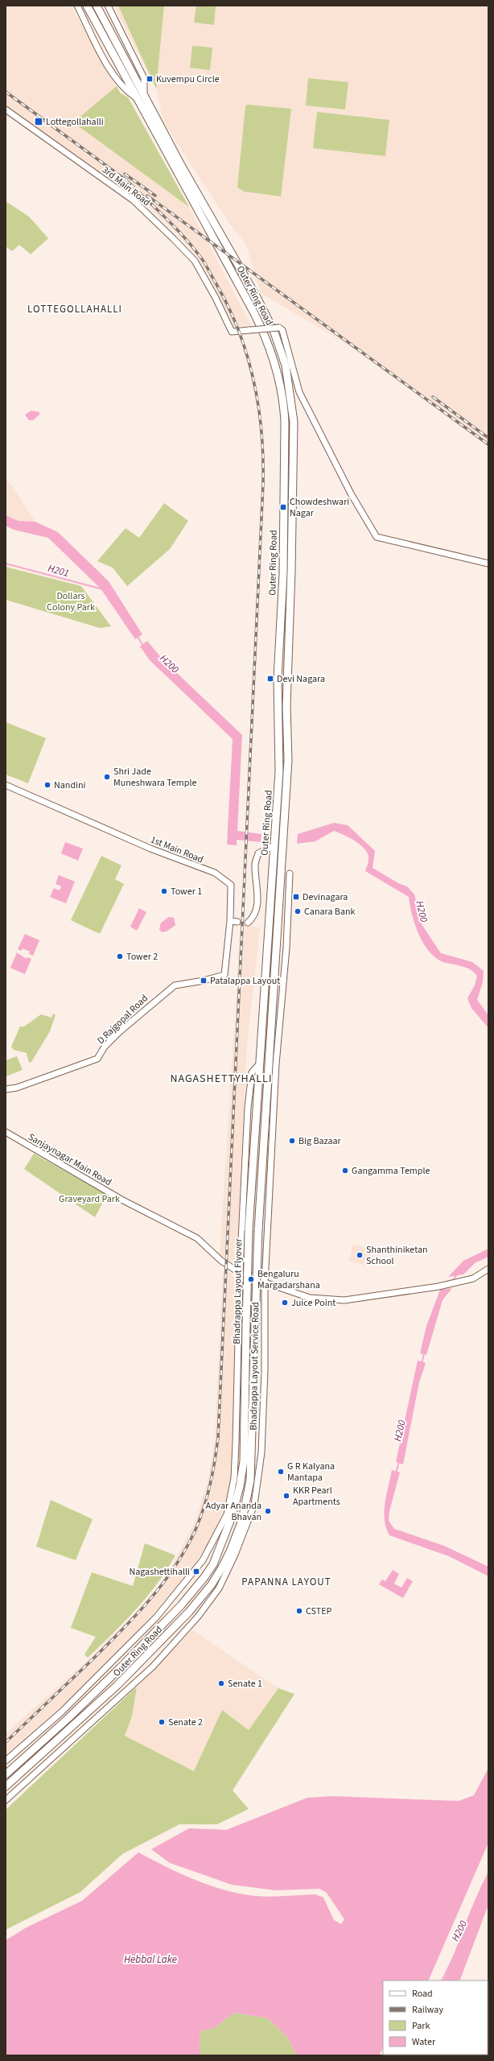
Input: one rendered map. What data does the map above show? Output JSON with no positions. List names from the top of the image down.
{
  "streets": {
    "highway": ["Outer Ring Road", "Bhadrappa Layout Flyover"],
    "street": [
      "3rd Main Road",
      "1st Main Road",
      "D Rajgopal Road",
      "Sanjaynagar Main Road",
      "Bhadrappa Layout Service Road"
    ]
  },
  "crossings": [
    ["Outer Ring Road", "Bhadrappa Layout Flyover"],
    ["Outer Ring Road", "Bhadrappa Layout Service Road"],
    ["1st Main Road", "D Rajgopal Road"],
    ["Bhadrappa Layout Flyover", "Bhadrappa Layout Service Road"]
  ],
  "districts": ["LOTTEGOLLAHALLI", "NAGASHETTYHALLI", "PAPANNA LAYOUT"],
  "water": ["H201", "H200", "Hebbal Lake"],
  "parks": ["Dollars Colony Park", "Graveyard Park"],
  "places": {
    "transit": [
      "Kuvempu Circle",
      "Lottegollahalli",
      "Chowdeshwari Nagar",
      "Devi Nagara",
      "Devinagara",
      "Patalappa Layout",
      "Nagashettihalli"
    ],
    "other": [
      "Shri Jade Muneshwara Temple",
      "Nandini",
      "Tower 1",
      "Canara Bank",
      "Tower 2",
      "Big Bazaar",
      "Gangamma Temple",
      "Shanthiniketan School",
      "Bengaluru Margadarshana",
      "Juice Point",
      "G R Kalyana Mantapa",
      "KKR Pearl Apartments",
      "Adyar Ananda Bhavan",
      "CSTEP",
      "Senate 1",
      "Senate 2"
    ]
  },
  "legend": [
    "Road",
    "Railway",
    "Park",
    "Water"
  ]
}
